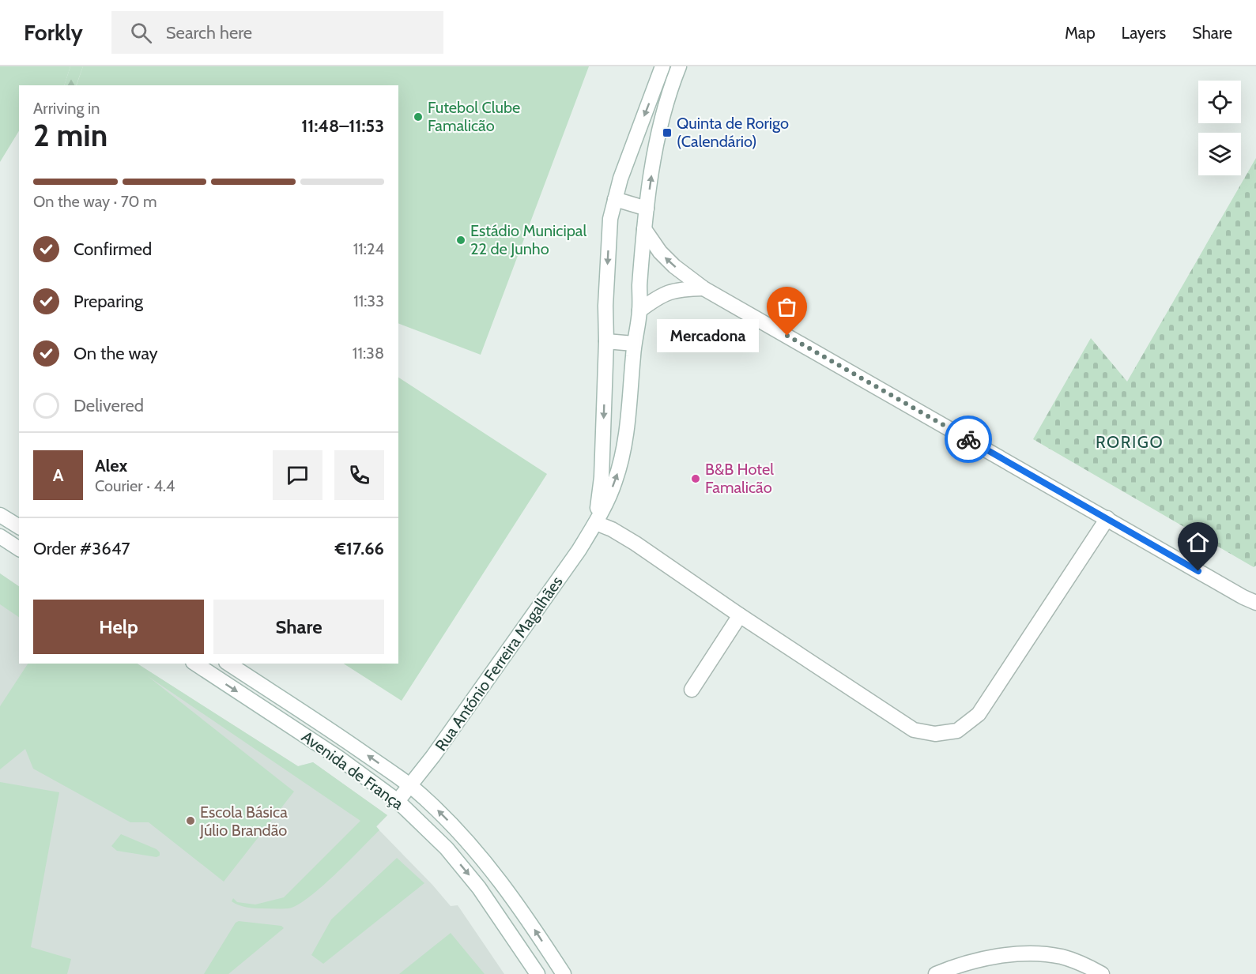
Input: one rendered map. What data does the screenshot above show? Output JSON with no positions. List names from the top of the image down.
{
  "streets": {
    "street": ["Rua António Ferreira Magalhães", "Avenida de França"]
  },
  "crossings": [
    ["Rua António Ferreira Magalhães", "Avenida de França"]
  ],
  "districts": ["RORIGO"],
  "places": {
    "other": [
      "Futebol Clube Famalicão",
      "Estádio Municipal 22 de Junho",
      "Mercadona",
      "B&B Hotel Famalicão",
      "Escola Básica Júlio Brandão"
    ],
    "transit": ["Quinta de Rorigo (Calendário)"]
  },
  "page": {
    "header": "Forkly",
    "search": "Search here",
    "nav": ["Map", "Layers", "Share"],
    "heading": ["2 min", "Arriving in", "11:48–11:53"],
    "panel": [
      "Alex",
      "Courier · 4.4",
      "Order #3647",
      "€17.66"
    ],
    "bar": "On the way · 70 m",
    "list": [
      ["Confirmed", "11:24"],
      ["Preparing", "11:33"],
      ["On the way", "11:38"],
      "Delivered"
    ],
    "bubble": "Mercadona",
    "round": "A",
    "buttons": ["Help", "Share"]
  }
}
